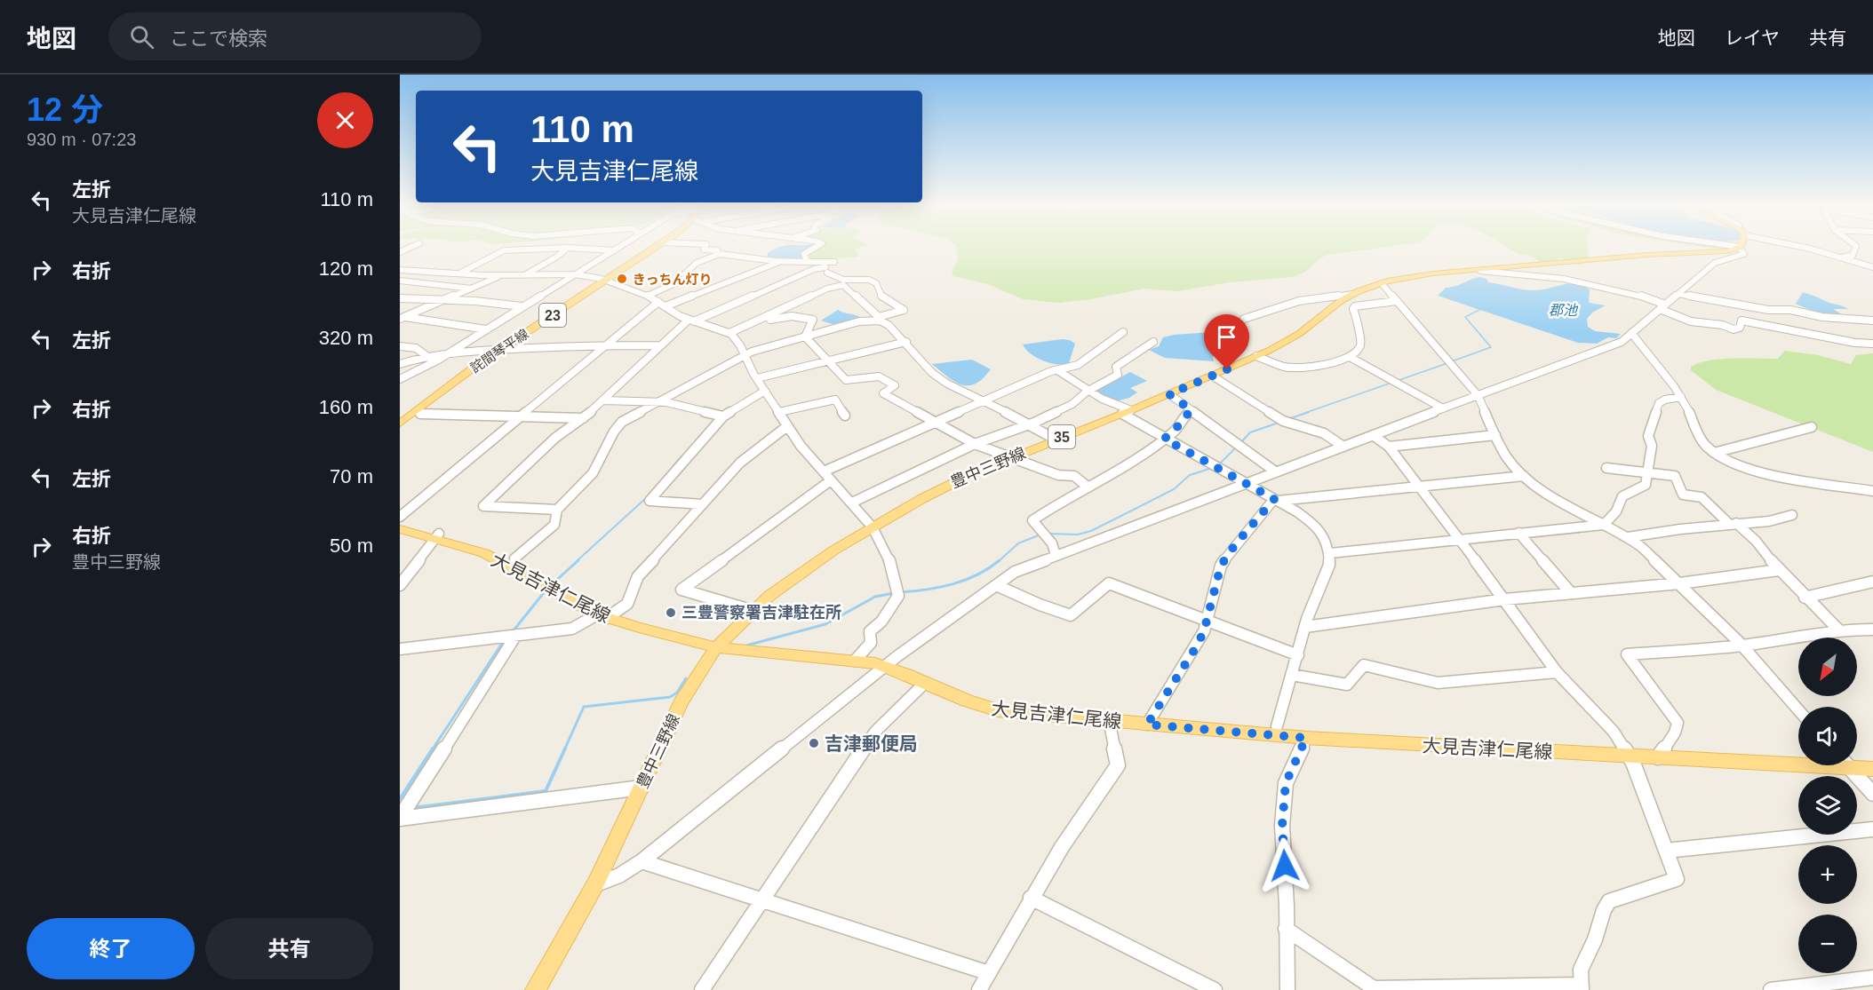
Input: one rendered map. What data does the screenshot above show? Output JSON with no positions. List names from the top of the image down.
{
  "streets": {
    "main road": [
      "23",
      "詫間琴平線",
      "35",
      "豊中三野線",
      "大見吉津仁尾線"
    ]
  },
  "crossings": [
    ["豊中三野線", "大見吉津仁尾線"]
  ],
  "water": ["郡池"],
  "places": ["きっちん灯り", "三豊警察署吉津駐在所", "吉津郵便局"],
  "north": "bottom left",
  "page": {
    "header": "地図",
    "search": "ここで検索",
    "nav": ["地図", "レイヤ", "共有"],
    "heading": ["12 分", "930 m · 07:23"],
    "turn": ["110 m", "大見吉津仁尾線"],
    "list": [
      {
        "name": "左折",
        "note": "大見吉津仁尾線",
        "value": "110 m"
      },
      {
        "name": "右折",
        "value": "120 m"
      },
      {
        "name": "左折",
        "value": "320 m"
      },
      {
        "name": "右折",
        "value": "160 m"
      },
      {
        "name": "左折",
        "value": "70 m"
      },
      {
        "name": "右折",
        "note": "豊中三野線",
        "value": "50 m"
      }
    ],
    "map_buttons": ["+", "−"],
    "buttons": ["終了", "共有"]
  }
}
